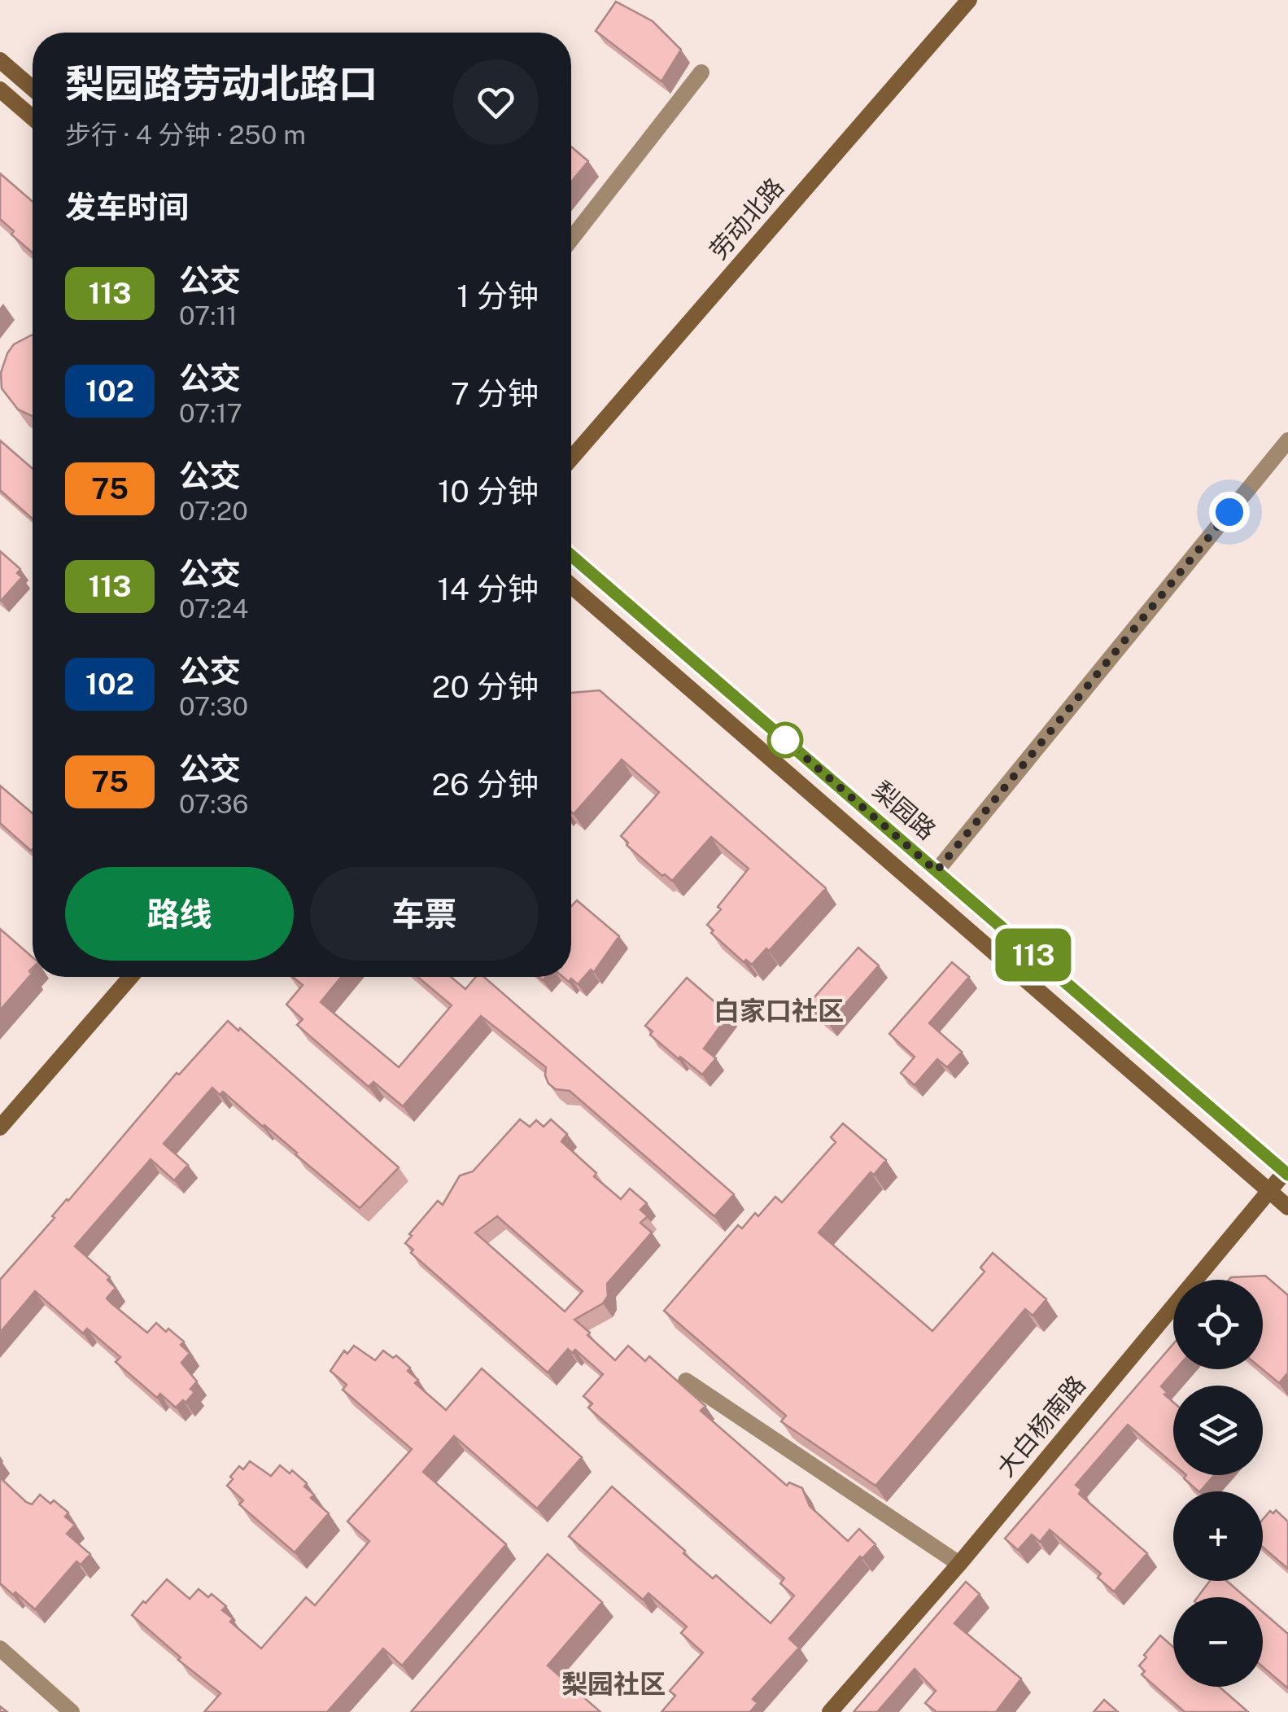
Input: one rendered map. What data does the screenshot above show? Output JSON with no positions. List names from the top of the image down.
{
  "streets": {
    "main road": ["劳动北路", "梨园路", "大白杨南路"]
  },
  "crossings": [
    ["梨园路", "大白杨南路"]
  ],
  "districts": ["白家口社区", "梨园社区"],
  "lines": ["bus line 113"],
  "page": {
    "on_map": "113",
    "heading": [
      ["梨园路劳动北路口", "步行 · 4 分钟 · 250 m"],
      "发车时间"
    ],
    "list": [
      {
        "mark": "113",
        "name": "公交",
        "note": "07:11",
        "value": "1 分钟"
      },
      {
        "mark": "102",
        "name": "公交",
        "note": "07:17",
        "value": "7 分钟"
      },
      {
        "mark": "75",
        "name": "公交",
        "note": "07:20",
        "value": "10 分钟"
      },
      {
        "mark": "113",
        "name": "公交",
        "note": "07:24",
        "value": "14 分钟"
      },
      {
        "mark": "102",
        "name": "公交",
        "note": "07:30",
        "value": "20 分钟"
      },
      {
        "mark": "75",
        "name": "公交",
        "note": "07:36",
        "value": "26 分钟"
      }
    ],
    "buttons": ["路线", "车票"],
    "map_buttons": ["+", "−"]
  }
}
